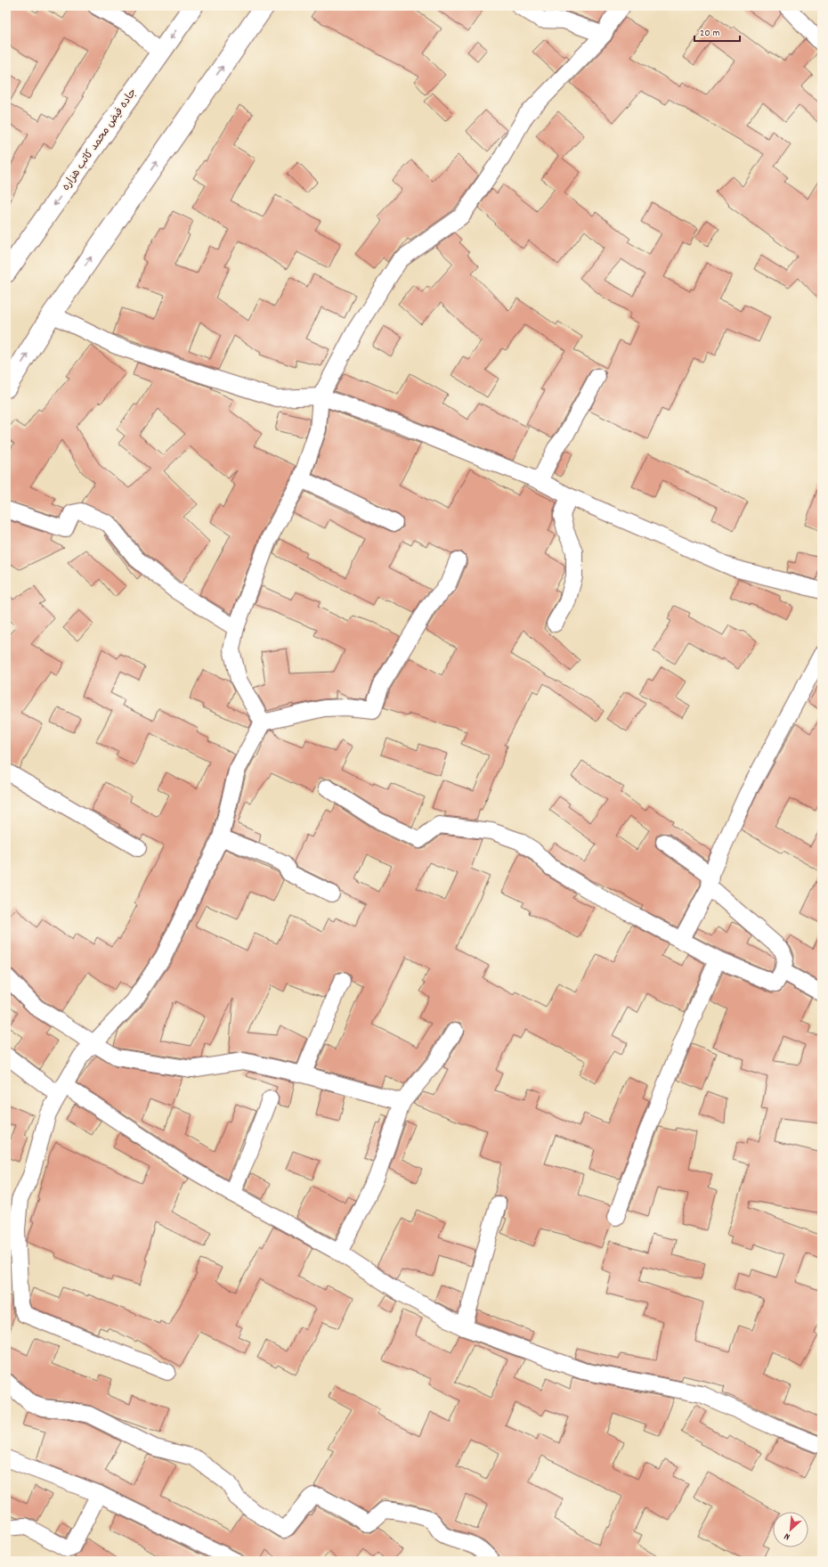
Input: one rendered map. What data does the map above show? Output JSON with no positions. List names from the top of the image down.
{
  "streets": {
    "main road": ["جاده فیض محمد کاتب هزاره"]
  },
  "scale_bar": "20 m",
  "north": "bottom left"
}
